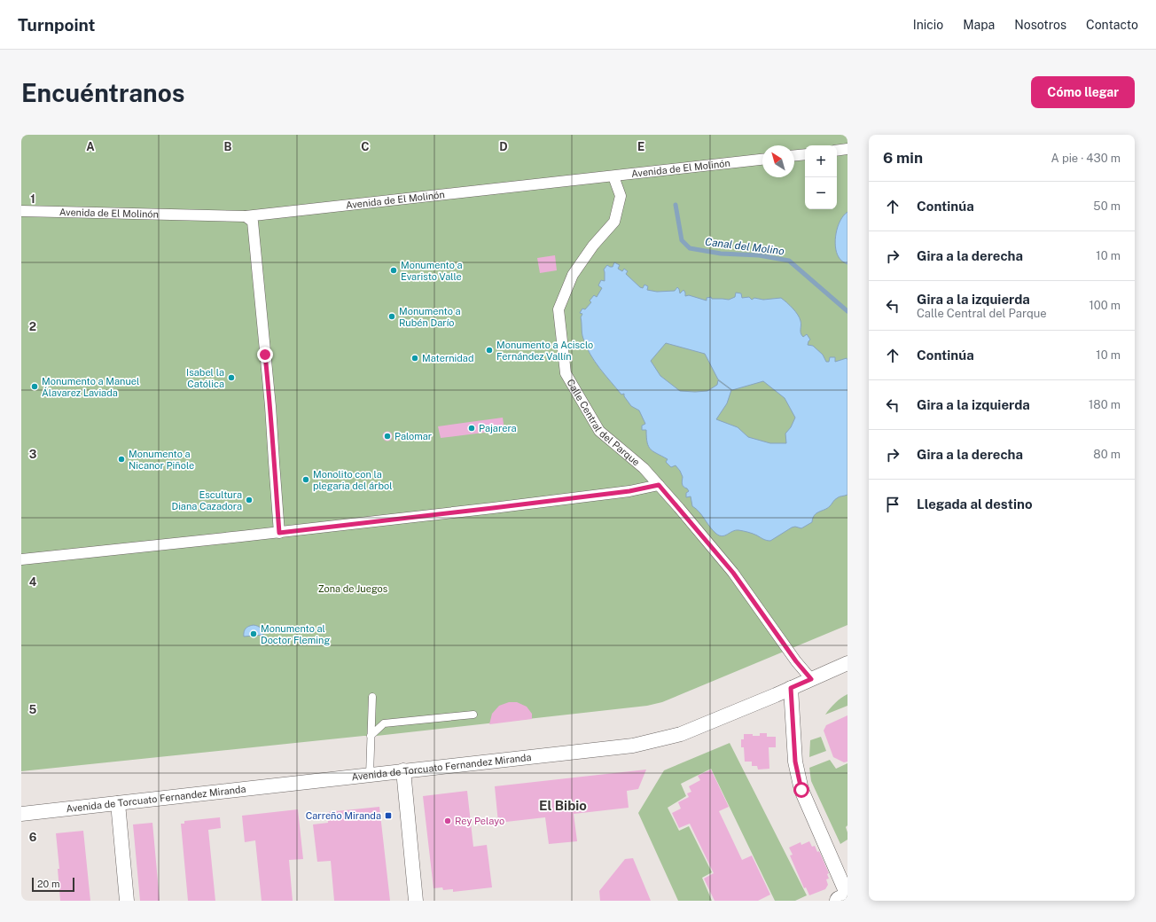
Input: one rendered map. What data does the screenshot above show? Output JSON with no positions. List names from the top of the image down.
{
  "streets": {
    "street": ["Avenida de El Molinón", "Calle Central del Parque", "Avenida de Torcuato Fernandez Miranda"]
  },
  "crossings": [
    ["Avenida de El Molinón", "Calle Central del Parque"],
    ["Calle Central del Parque", "Avenida de Torcuato Fernandez Miranda"]
  ],
  "districts": ["El Bibio"],
  "water": ["Canal del Molino"],
  "parks": ["Zona de Juegos"],
  "places": {
    "other": [
      "Monumento a Evaristo Valle",
      "Monumento a Rubén Darío",
      "Monumento a Acisclo Fernández Vallín",
      "Maternidad",
      "Isabel la Católica",
      "Monumento a Manuel Álavarez Laviada",
      "Pajarera",
      "Palomar",
      "Monumento a Nicanor Piñole",
      "Monolito con la plegaria del árbol",
      "Escultura Diana Cazadora",
      "Monumento al Doctor Fleming",
      "Rey Pelayo"
    ],
    "transit": ["Carreño Miranda"]
  },
  "scale_bar": "20 m",
  "north": "top left",
  "page": {
    "header": "Turnpoint",
    "nav": [
      "Inicio",
      "Mapa",
      "Nosotros",
      "Contacto"
    ],
    "buttons": "Cómo llegar",
    "title": "Encuéntranos",
    "heading": ["6 min", "A pie · 430 m"],
    "map_buttons": ["+", "−"],
    "list": [
      ["Continúa", "50 m"],
      ["Gira a la derecha", "10 m"],
      ["Gira a la izquierda", "Calle Central del Parque", "100 m"],
      ["Continúa", "10 m"],
      ["Gira a la izquierda", "180 m"],
      ["Gira a la derecha", "80 m"],
      "Llegada al destino"
    ],
    "scale": "20 m"
  },
  "grid": {
    "columns": [
      "A",
      "B",
      "C",
      "D",
      "E"
    ],
    "rows": [
      "1",
      "2",
      "3",
      "4",
      "5",
      "6"
    ]
  }
}
